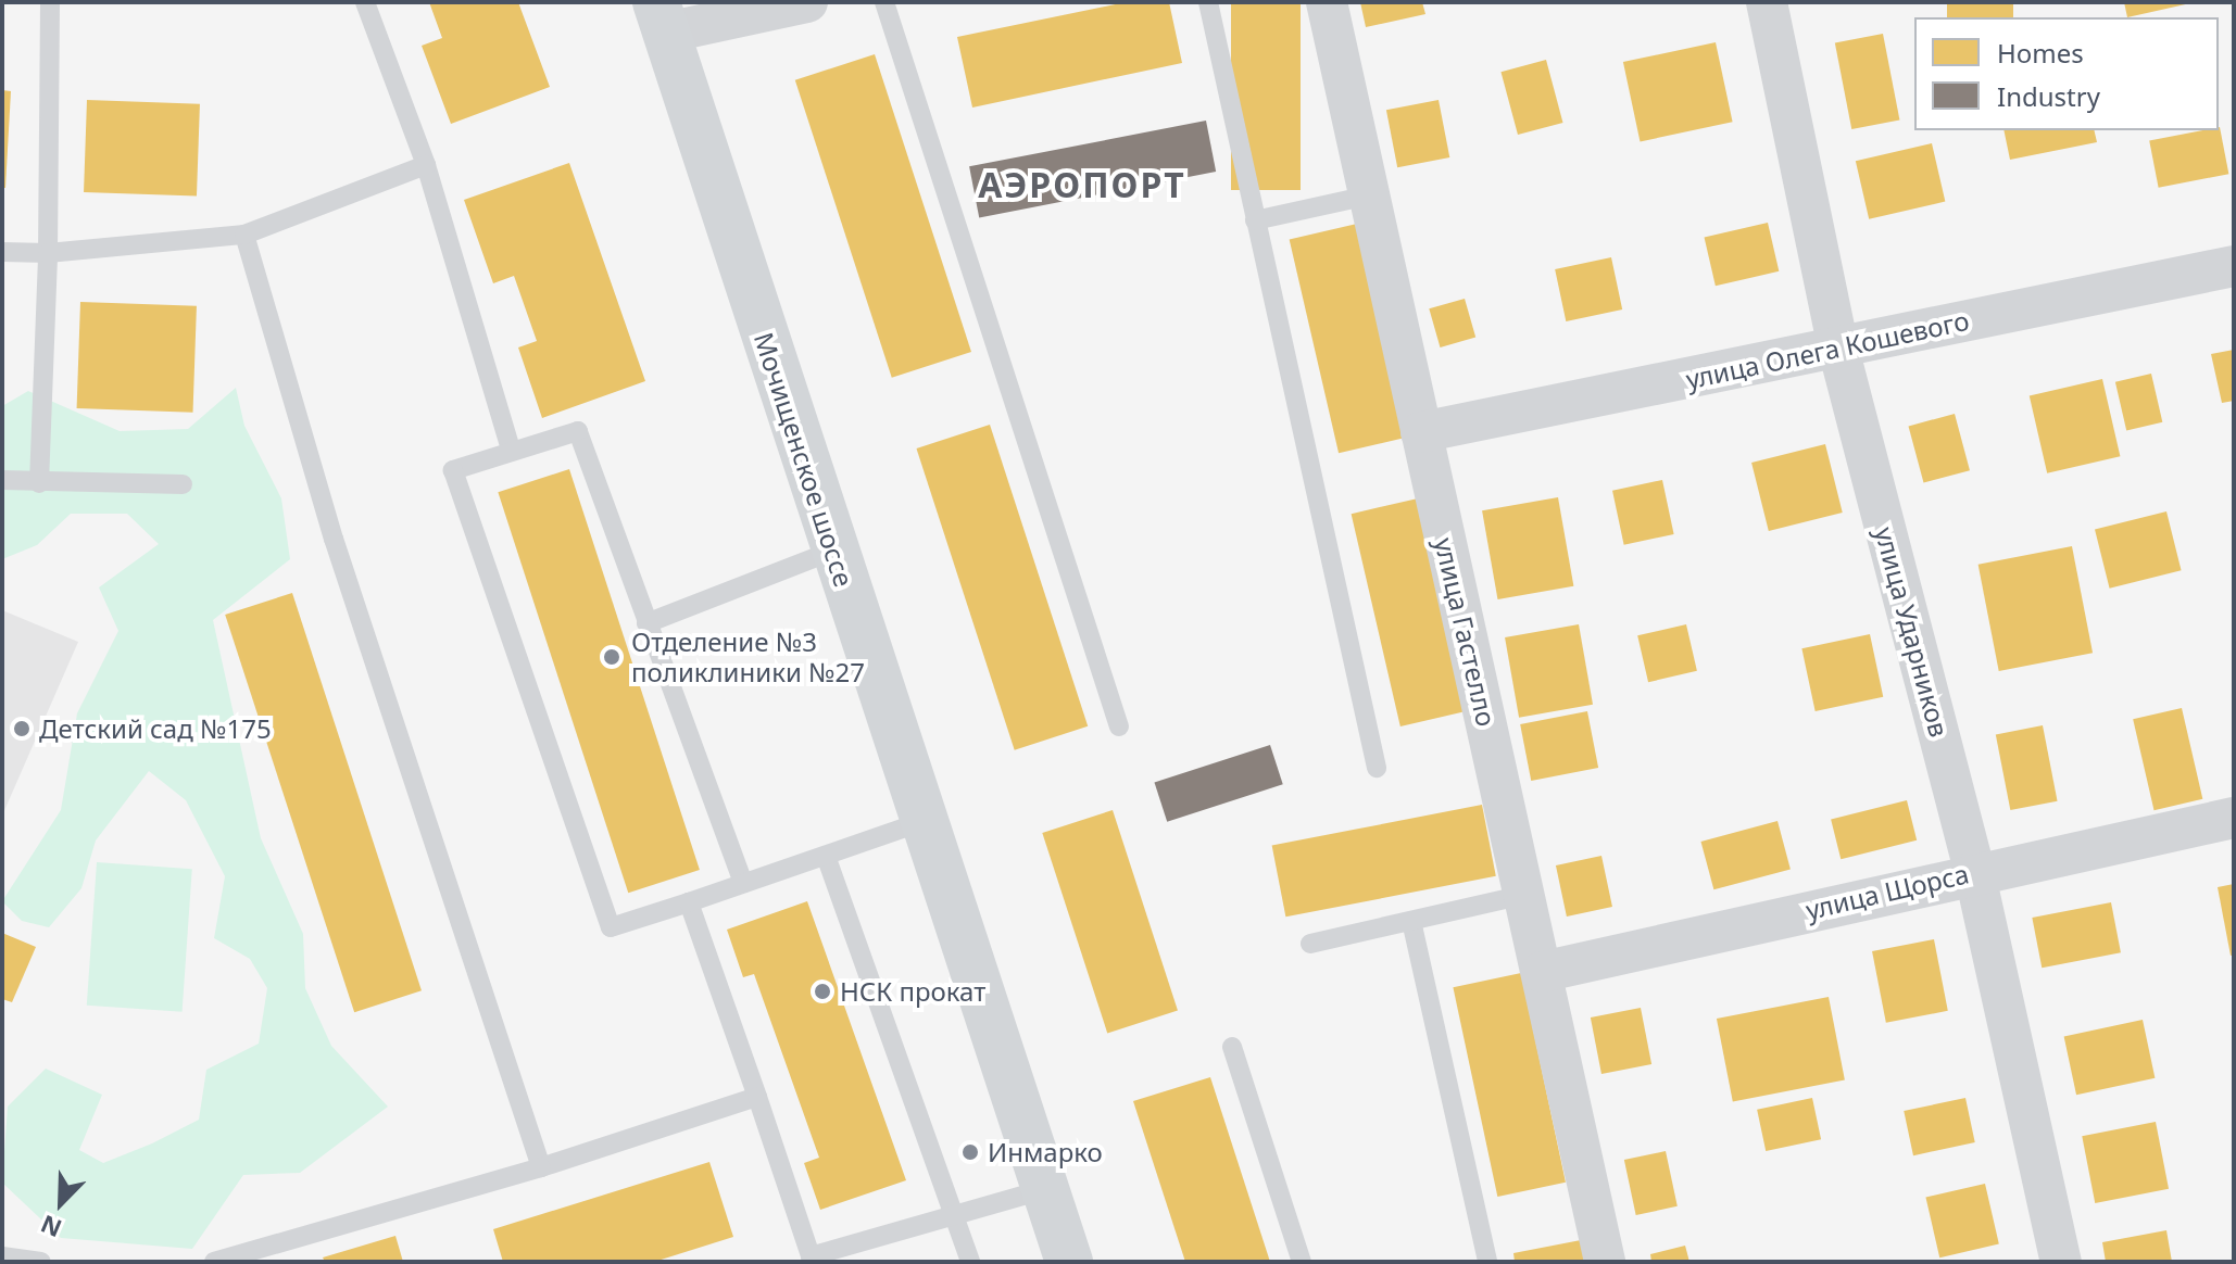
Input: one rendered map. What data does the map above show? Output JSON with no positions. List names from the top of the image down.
{
  "streets": {
    "main road": ["Мочищенское шоссе"],
    "street": [
      "улица Олега Кошевого",
      "улица Гастелло",
      "улица Ударников",
      "улица Щорса"
    ]
  },
  "crossings": [
    ["улица Олега Кошевого", "улица Гастелло"],
    ["улица Олега Кошевого", "улица Ударников"],
    ["улица Гастелло", "улица Щорса"],
    ["улица Ударников", "улица Щорса"]
  ],
  "districts": ["АЭРОПОРТ"],
  "places": [
    "Отделение №3 поликлиники №27",
    "Детский сад №175",
    "НСК прокат",
    "Инмарко"
  ],
  "legend": ["Homes", "Industry"],
  "north": "bottom left"
}
